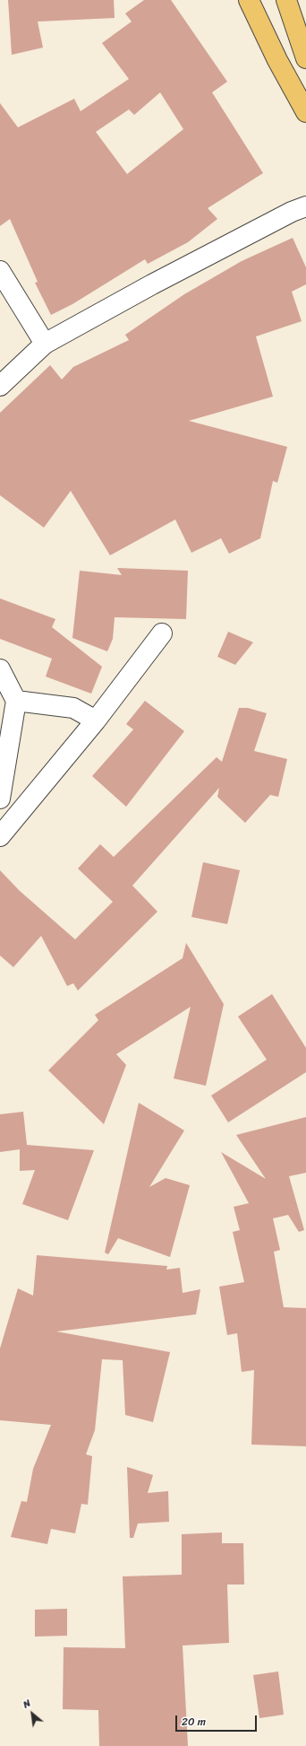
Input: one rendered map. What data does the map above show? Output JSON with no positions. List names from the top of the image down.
{
  "scale_bar": "20 m",
  "north": "top left"
}
